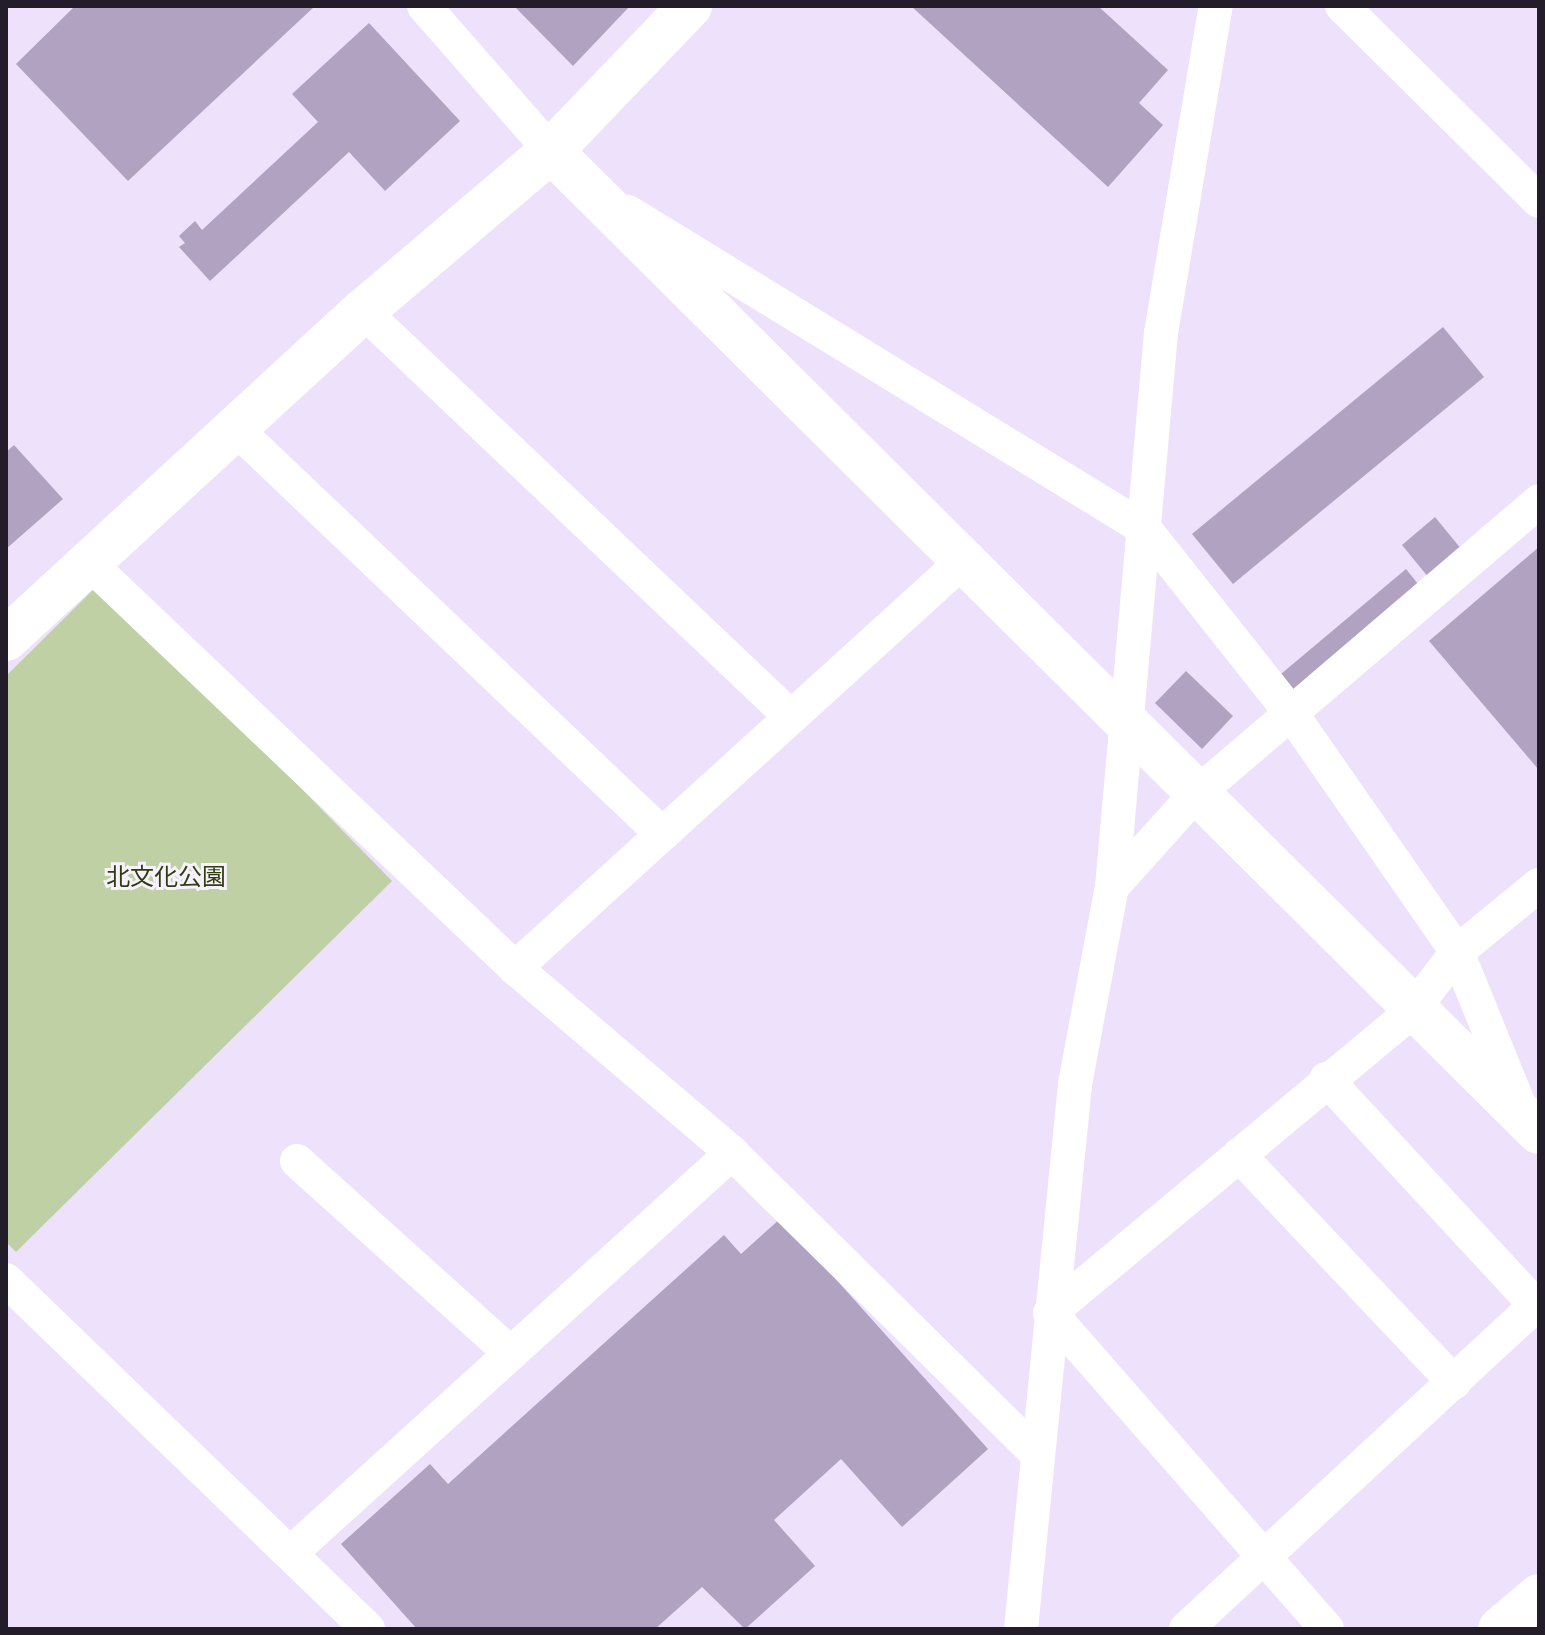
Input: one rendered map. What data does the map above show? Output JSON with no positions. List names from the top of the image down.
{
  "parks": ["北文化公園"]
}
